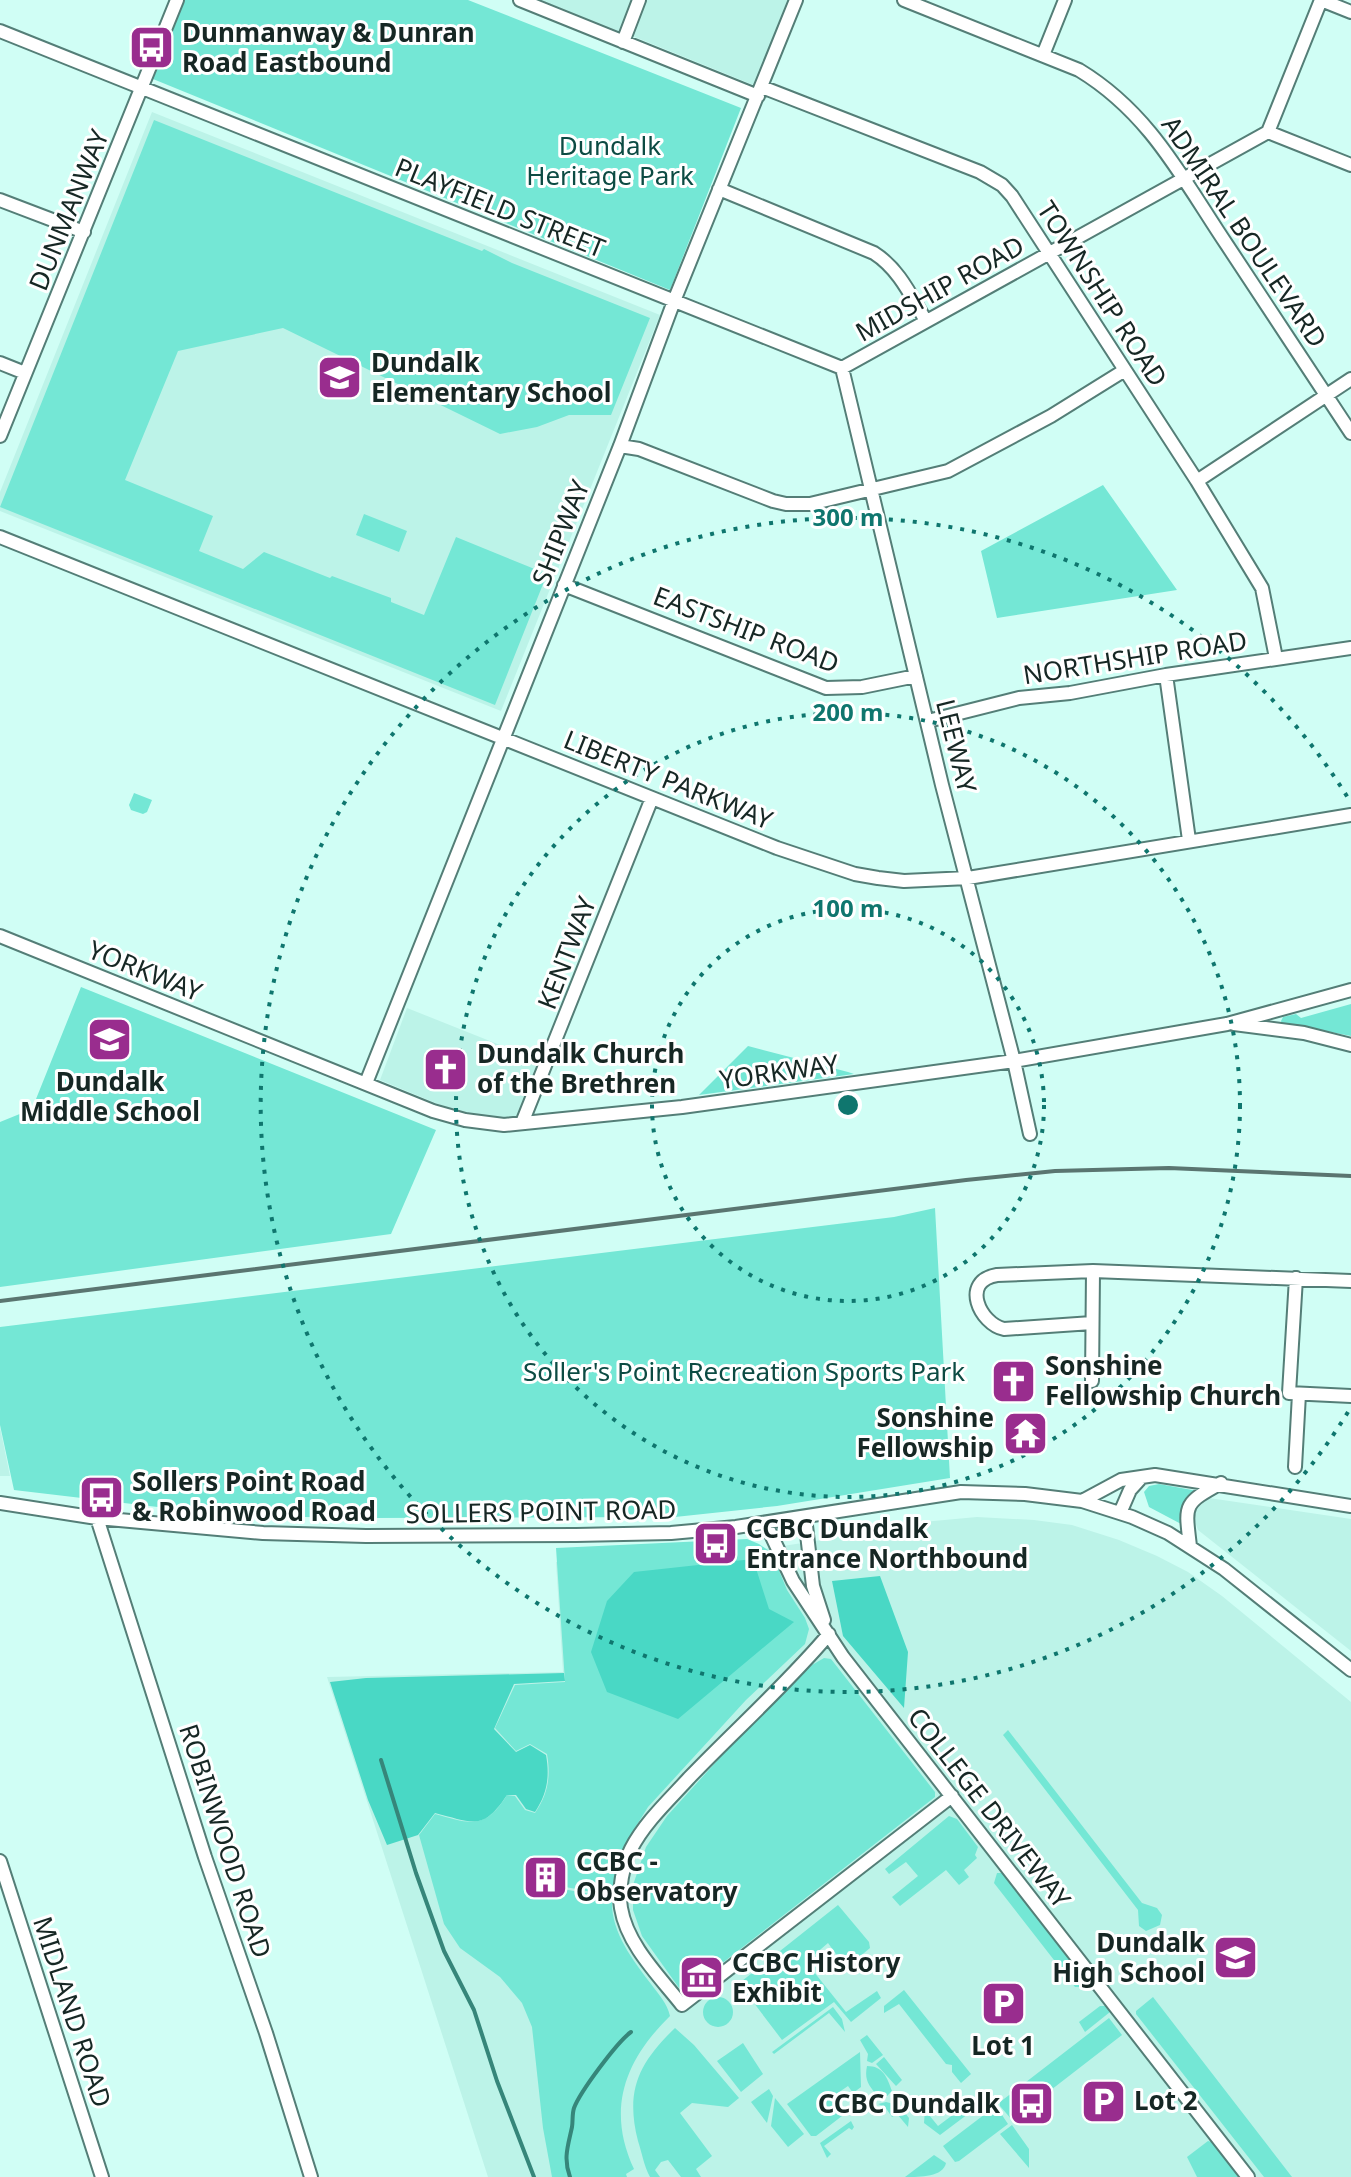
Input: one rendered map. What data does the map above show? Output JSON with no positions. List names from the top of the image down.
{
  "streets": {
    "street": [
      "PLAYFIELD STREET",
      "DUNMANWAY",
      "ADMIRAL BOULEVARD",
      "MIDSHIP ROAD",
      "TOWNSHIP ROAD",
      "SHIPWAY",
      "EASTSHIP ROAD",
      "NORTHSHIP ROAD",
      "LEEWAY",
      "LIBERTY PARKWAY",
      "KENTWAY",
      "YORKWAY",
      "SOLLERS POINT ROAD",
      "COLLEGE DRIVEWAY",
      "ROBINWOOD ROAD",
      "MIDLAND ROAD"
    ]
  },
  "crossings": [
    ["PLAYFIELD STREET", "DUNMANWAY"],
    ["PLAYFIELD STREET", "MIDSHIP ROAD"],
    ["PLAYFIELD STREET", "SHIPWAY"],
    ["PLAYFIELD STREET", "LEEWAY"],
    ["ADMIRAL BOULEVARD", "MIDSHIP ROAD"],
    ["MIDSHIP ROAD", "TOWNSHIP ROAD"],
    ["MIDSHIP ROAD", "LEEWAY"],
    ["TOWNSHIP ROAD", "SHIPWAY"],
    ["TOWNSHIP ROAD", "NORTHSHIP ROAD"],
    ["SHIPWAY", "EASTSHIP ROAD"],
    ["SHIPWAY", "LIBERTY PARKWAY"],
    ["SHIPWAY", "YORKWAY"],
    ["EASTSHIP ROAD", "LEEWAY"],
    ["NORTHSHIP ROAD", "LEEWAY"],
    ["LEEWAY", "LIBERTY PARKWAY"],
    ["LEEWAY", "YORKWAY"],
    ["LIBERTY PARKWAY", "KENTWAY"],
    ["KENTWAY", "YORKWAY"],
    ["SOLLERS POINT ROAD", "COLLEGE DRIVEWAY"],
    ["SOLLERS POINT ROAD", "ROBINWOOD ROAD"]
  ],
  "parks": ["Dundalk Heritage Park", "Soller's Point Recreation Sports Park"],
  "places": {
    "bus stop": [
      "Dunmanway & Dunran Road Eastbound",
      "Sollers Point Road & Robinwood Road",
      "CCBC Dundalk Entrance Northbound",
      "CCBC Dundalk"
    ],
    "school or university": ["Dundalk Elementary School", "Dundalk Middle School", "Dundalk High School"],
    "church": ["Dundalk Church of the Brethren", "Sonshine Fellowship Church"],
    "temple": ["Sonshine Fellowship"],
    "building": ["CCBC - Observatory"],
    "museum": ["CCBC History Exhibit"],
    "parking": ["Lot 1", "Lot 2"]
  },
  "rings": ["300 m", "200 m", "100 m"]
}
